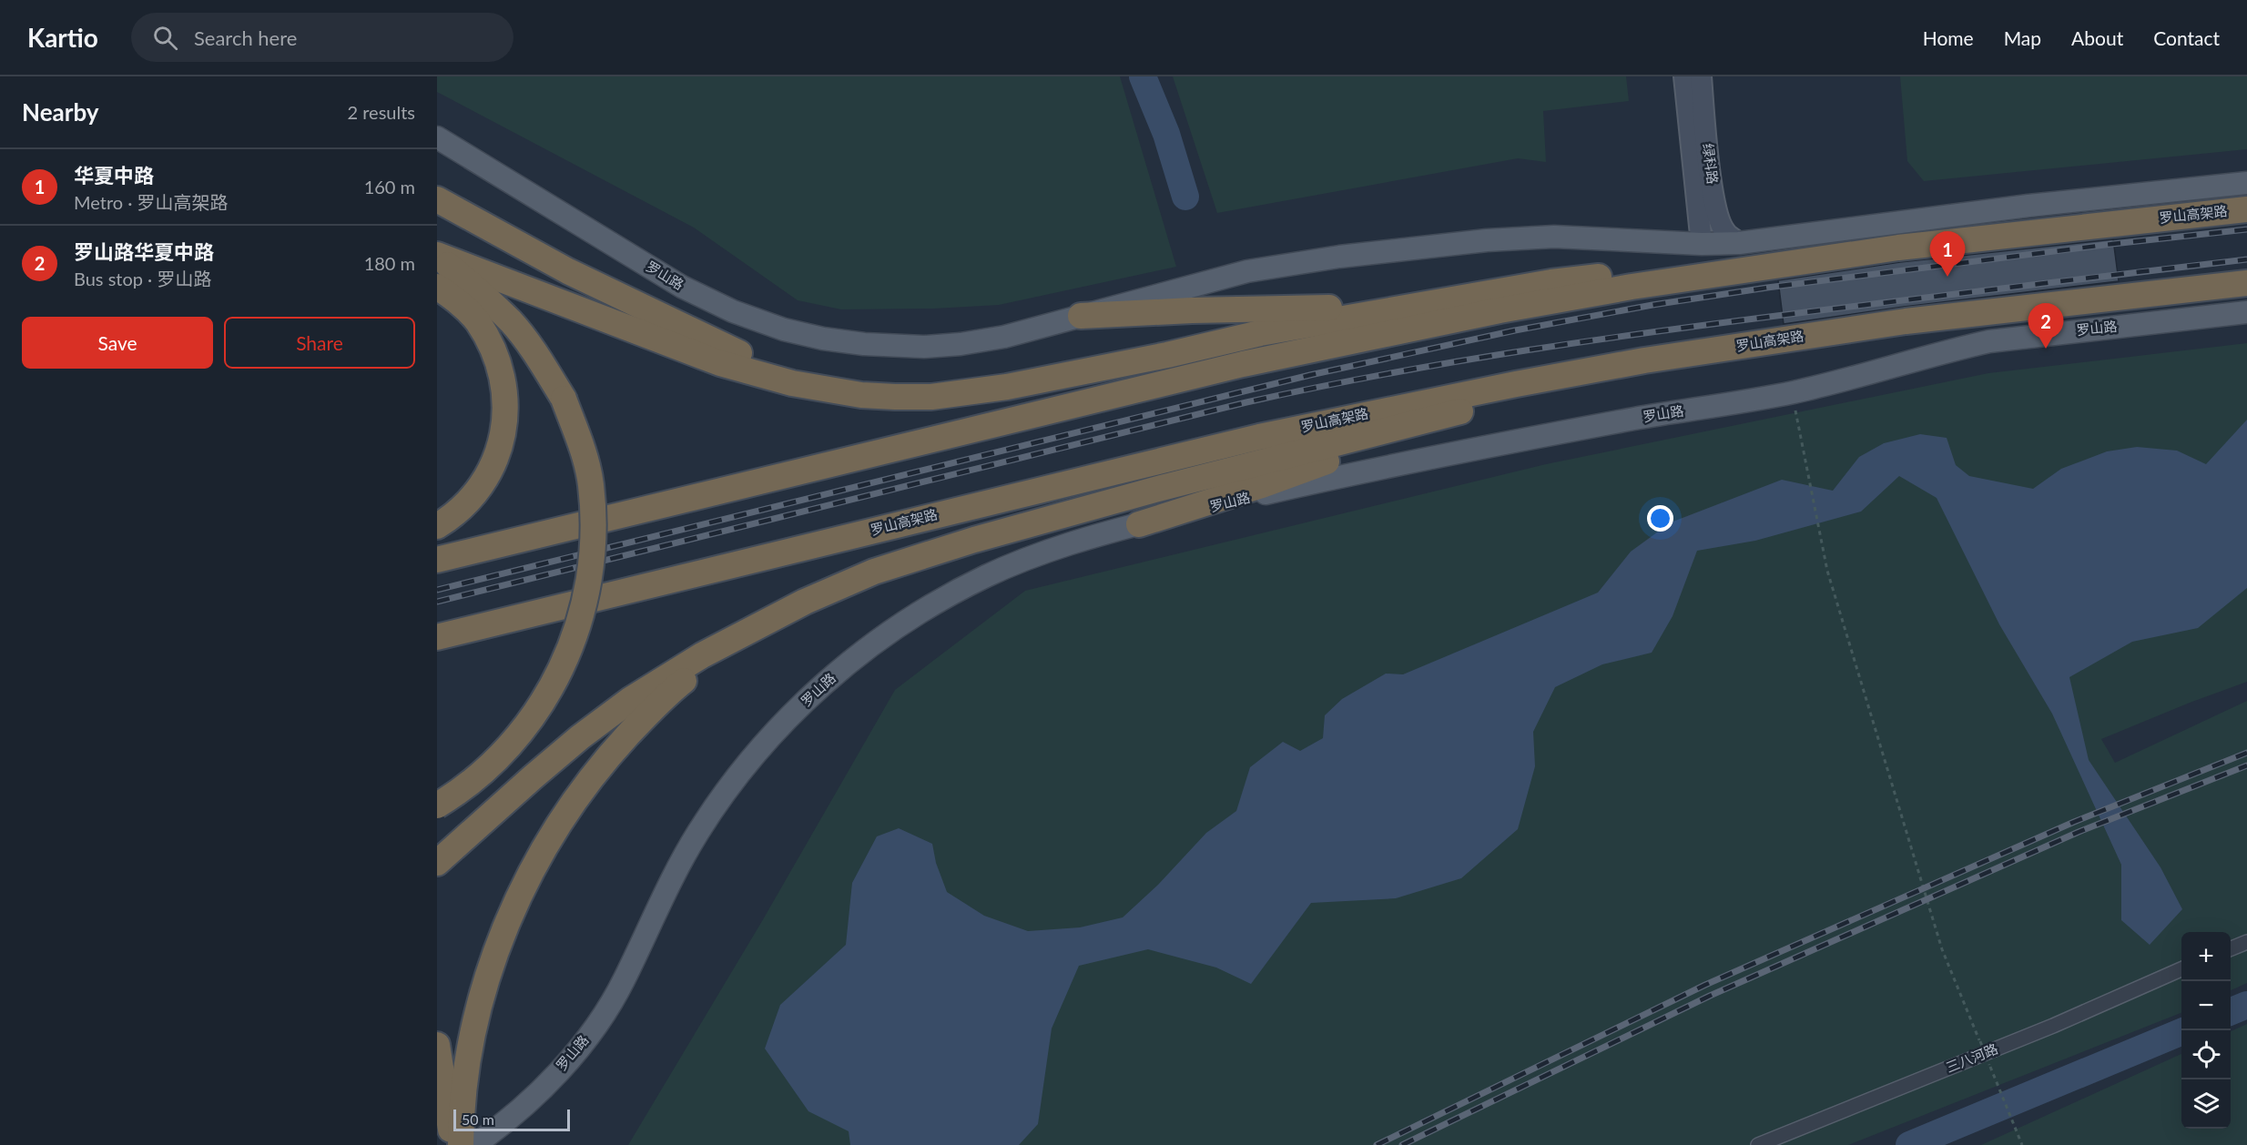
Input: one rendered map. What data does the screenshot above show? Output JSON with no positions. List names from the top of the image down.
{
  "streets": {
    "highway": ["罗山高架路"],
    "main road": ["罗山路"],
    "street": ["绿科路", "三八河路"]
  },
  "crossings": [
    ["绿科路", "罗山路"]
  ],
  "scale_bar": "50 m",
  "page": {
    "header": "Kartio",
    "search": "Search here",
    "nav": [
      "Home",
      "Map",
      "About",
      "Contact"
    ],
    "heading": ["Nearby", "2 results"],
    "list": [
      {
        "mark": "1",
        "name": "华夏中路",
        "note": "Metro · 罗山高架路",
        "value": "160 m"
      },
      {
        "mark": "2",
        "name": "罗山路华夏中路",
        "note": "Bus stop · 罗山路",
        "value": "180 m"
      }
    ],
    "pins": ["1", "2"],
    "buttons": ["Save", "Share"],
    "map_buttons": ["+", "−"],
    "scale": "50 m"
  }
}
